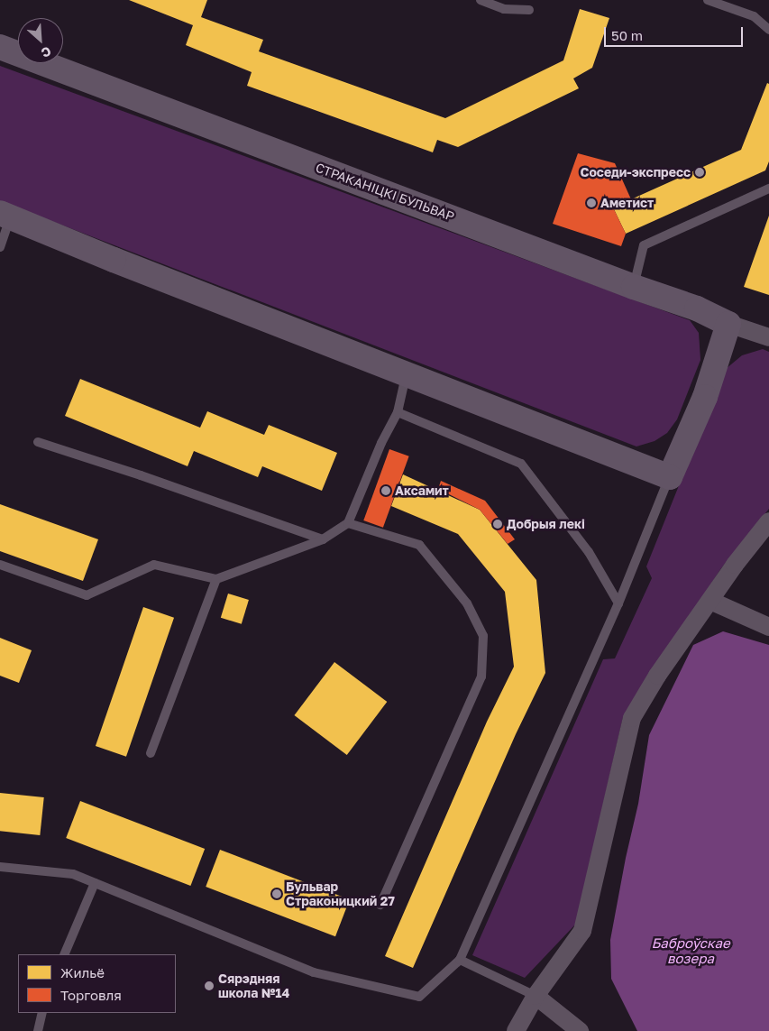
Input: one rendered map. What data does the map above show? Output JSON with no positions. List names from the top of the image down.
{
  "streets": {
    "street": ["СТРАКАНІЦКІ БУЛЬВАР"]
  },
  "water": ["Баброўскае возера"],
  "places": [
    "Соседи-экспресс",
    "Аметист",
    "Аксамит",
    "Добрыя лекi",
    "Бульвар Страконицкий 27",
    "Сярэдняя школа №14"
  ],
  "legend": ["Жильё", "Торговля"],
  "scale_bar": "50 m",
  "north": "bottom right"
}
